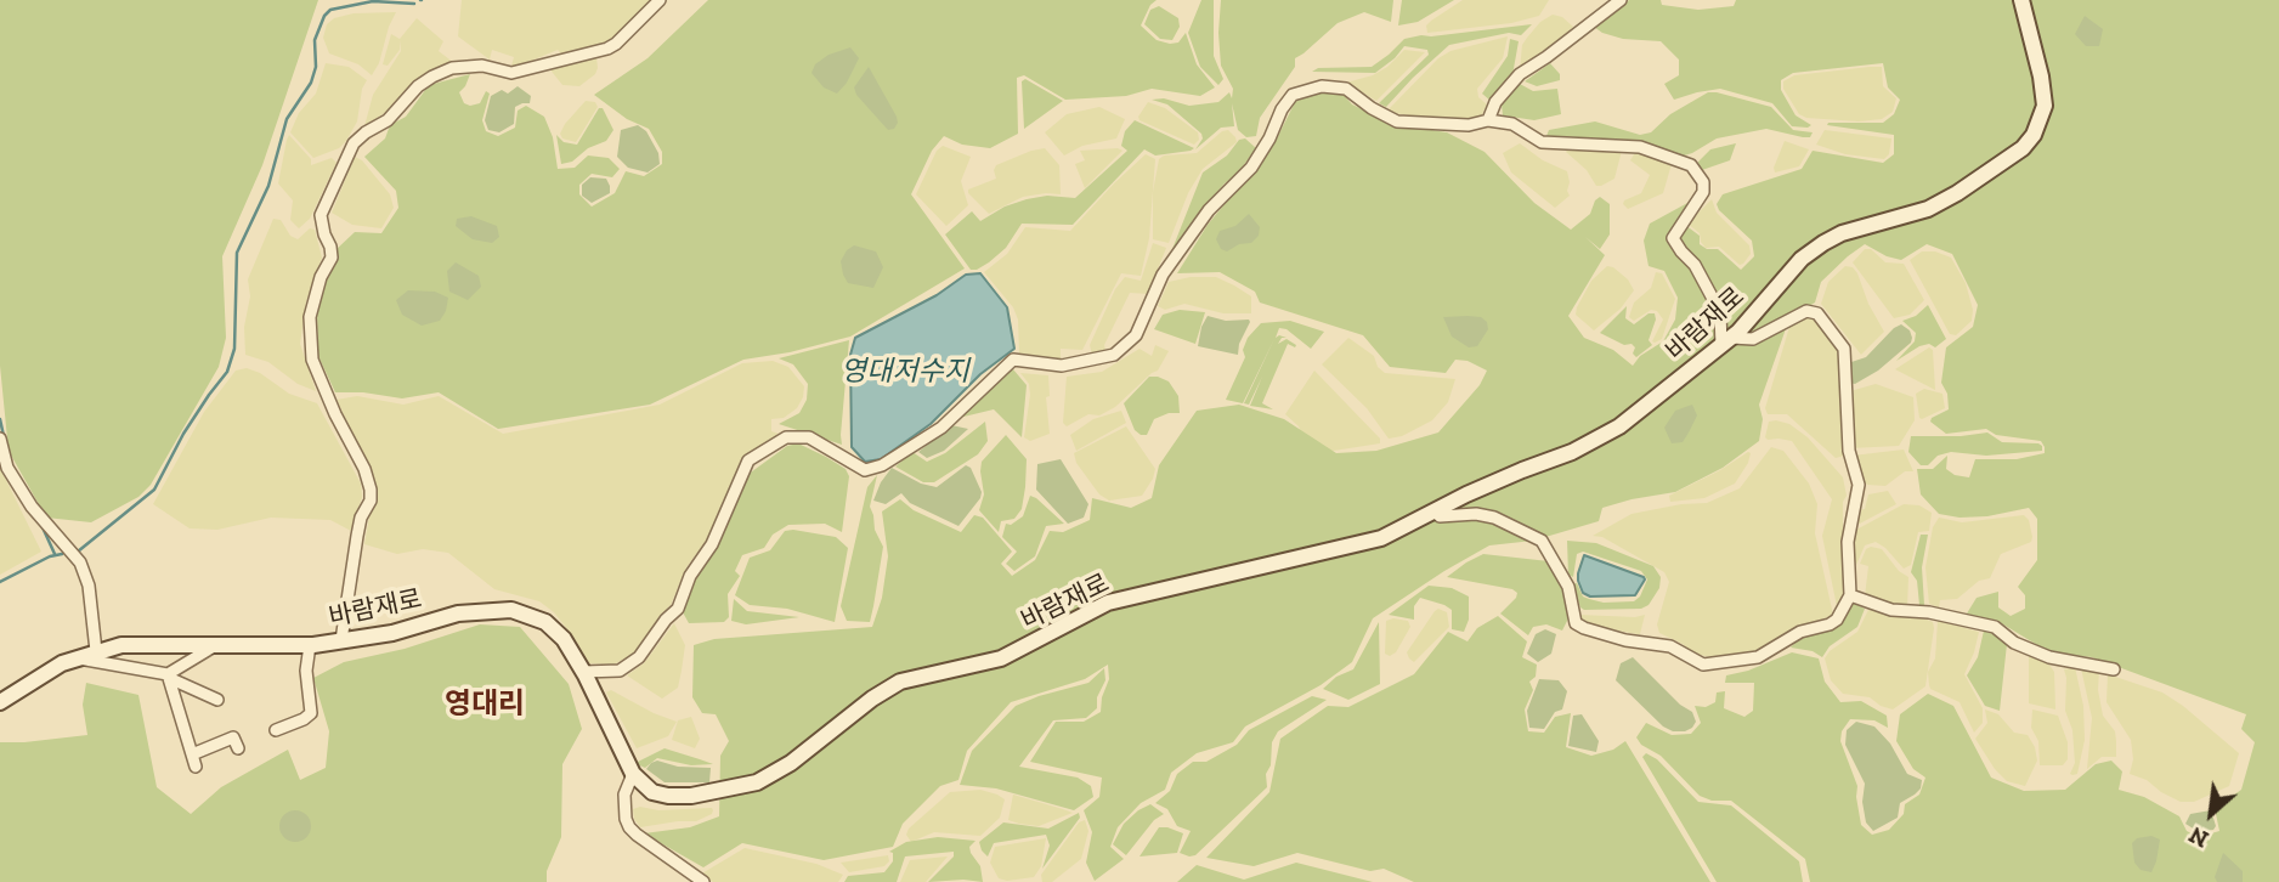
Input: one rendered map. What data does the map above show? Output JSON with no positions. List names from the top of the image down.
{
  "streets": {
    "street": ["바람재로"]
  },
  "districts": ["영대리"],
  "water": ["영대저수지"],
  "north": "bottom left"
}
